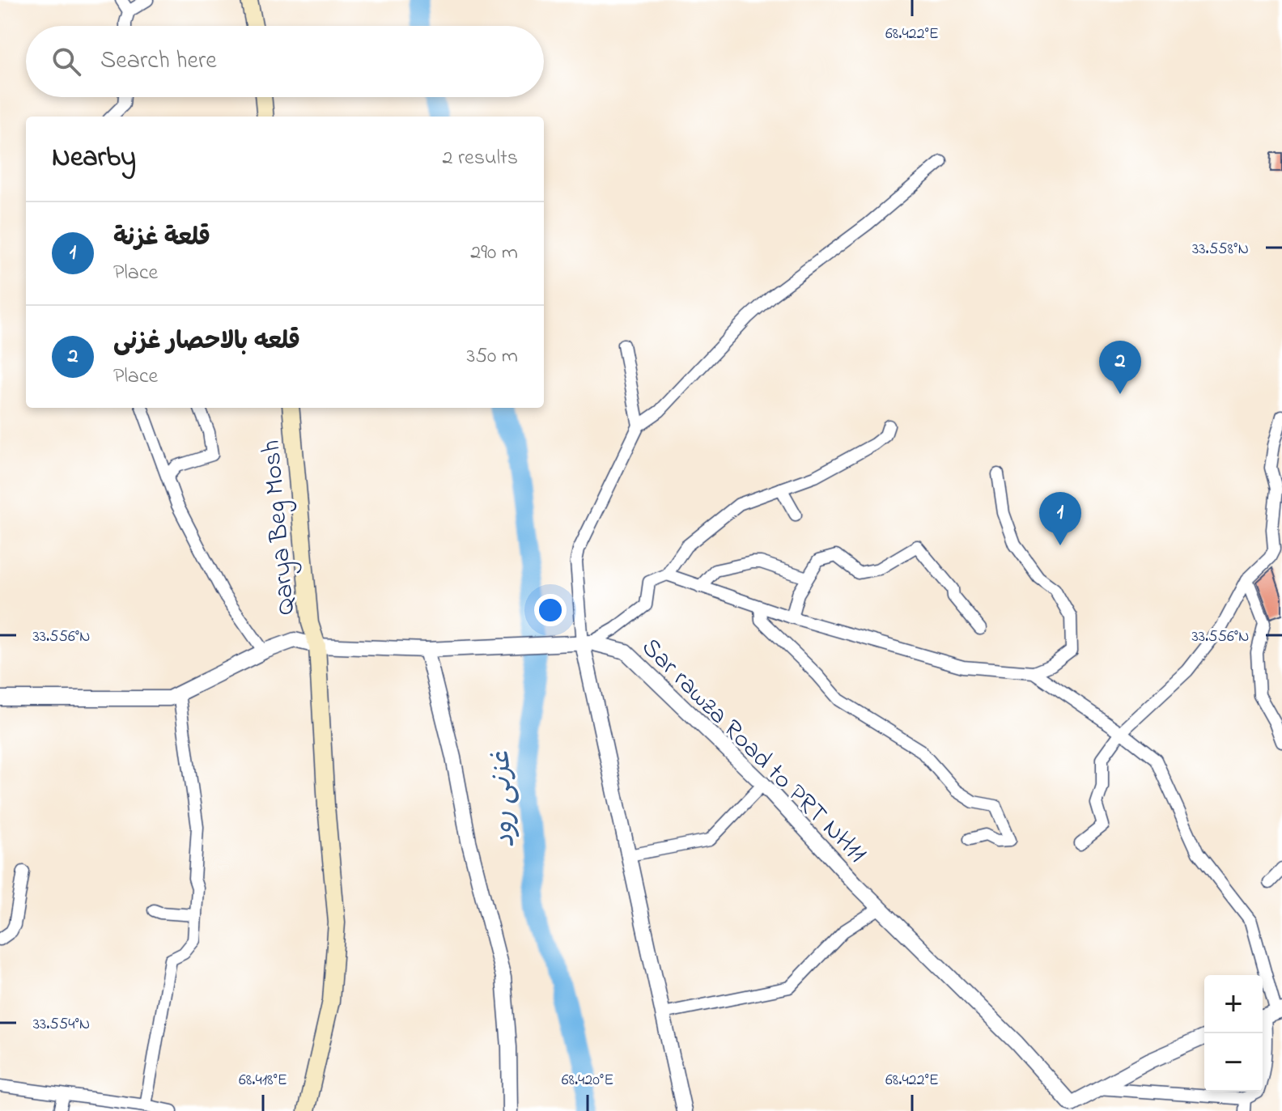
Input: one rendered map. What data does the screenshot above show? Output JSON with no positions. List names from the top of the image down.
{
  "streets": {
    "main road": ["Qarya Beg Mosh"],
    "street": ["Sar rawza Road to PRT NH11"]
  },
  "crossings": [
    ["Qarya Beg Mosh", "Sar rawza Road to PRT NH11"]
  ],
  "water": ["غزنی رود"],
  "page": {
    "search": "Search here",
    "heading": ["Nearby", "2 results"],
    "list": [
      {
        "mark": "1",
        "name": "قلعة غزنة",
        "note": "Place",
        "value": "290 m"
      },
      {
        "mark": "2",
        "name": "قلعه بالاحصار غزنی",
        "note": "Place",
        "value": "350 m"
      }
    ],
    "pins": ["2", "1"],
    "map_buttons": ["+", "−"]
  },
  "coordinates": [
    "68.422°E",
    "33.558°N",
    "33.556°N",
    "33.554°N",
    "68.418°E",
    "68.420°E"
  ]
}
